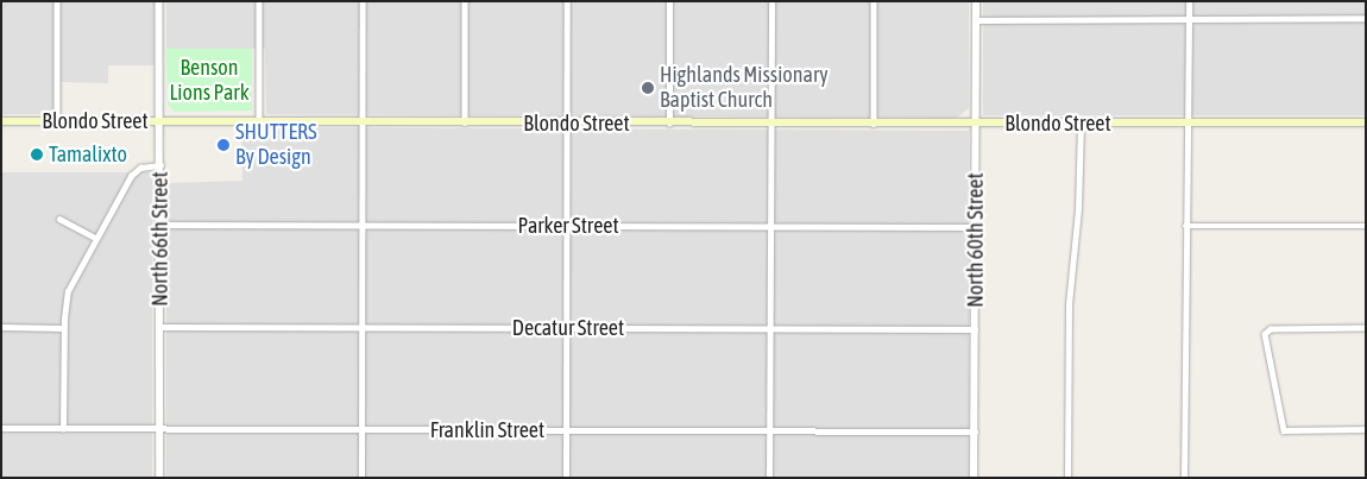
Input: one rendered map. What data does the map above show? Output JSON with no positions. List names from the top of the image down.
{
  "streets": {
    "main road": ["Blondo Street"],
    "street": [
      "Parker Street",
      "North 66th Street",
      "North 60th Street",
      "Decatur Street",
      "Franklin Street"
    ]
  },
  "crossings": [
    ["Blondo Street", "North 66th Street"],
    ["Blondo Street", "North 60th Street"],
    ["Parker Street", "North 66th Street"],
    ["Parker Street", "North 60th Street"],
    ["North 66th Street", "Decatur Street"],
    ["North 66th Street", "Franklin Street"],
    ["North 60th Street", "Decatur Street"],
    ["North 60th Street", "Franklin Street"]
  ],
  "parks": ["Benson Lions Park"],
  "places": ["Highlands Missionary Baptist Church", "SHUTTERS By Design", "Tamalixto"]
}
